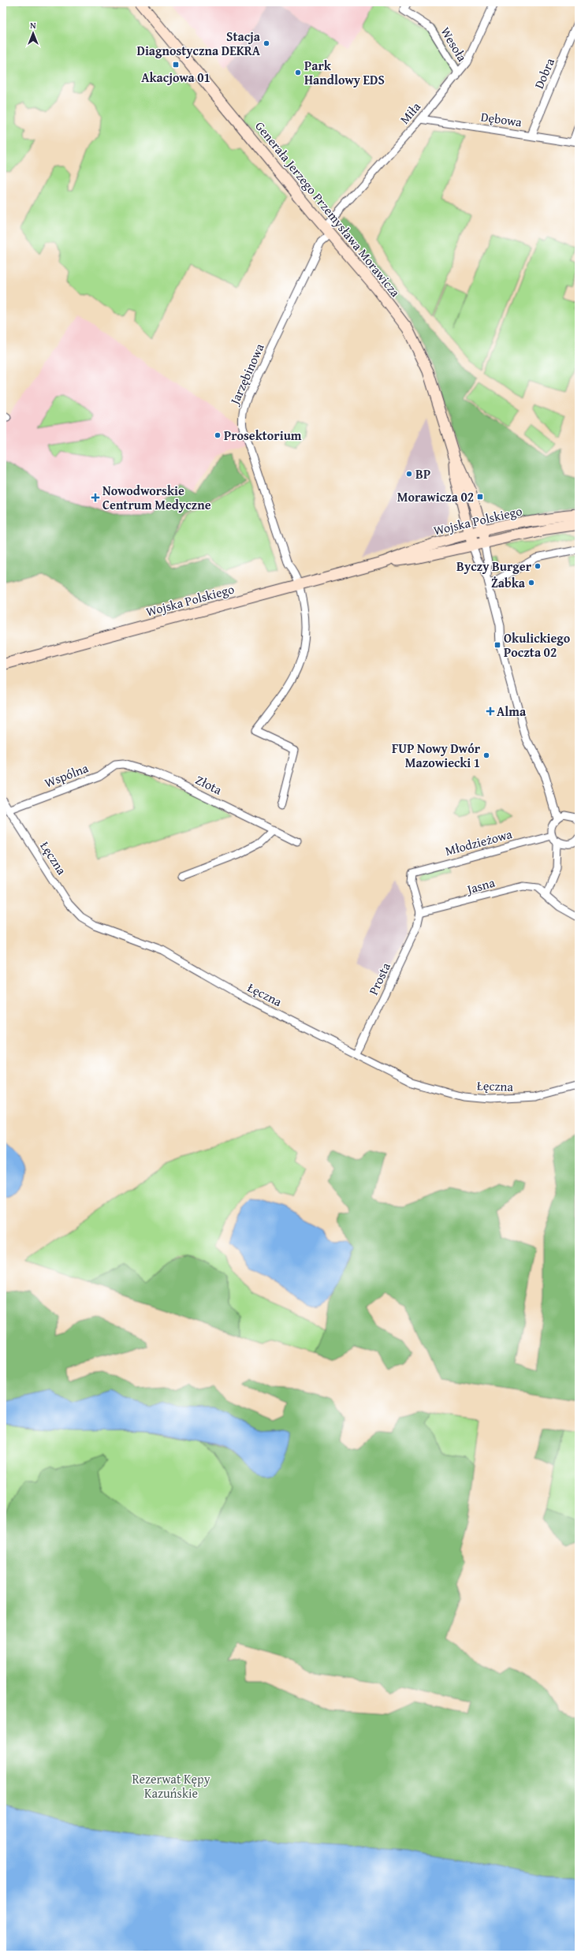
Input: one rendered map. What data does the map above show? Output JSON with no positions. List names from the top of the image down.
{
  "streets": {
    "main road": ["Generała Jerzego Przemysława Morawicza", "Wojska Polskiego"],
    "street": [
      "Wesoła",
      "Dobra",
      "Miła",
      "Dębowa",
      "Jarzębinowa",
      "Wspólna",
      "Złota",
      "Młodzieżowa",
      "Łęczna",
      "Jasna",
      "Prosta"
    ]
  },
  "crossings": [
    ["Wesoła", "Miła"],
    ["Dobra", "Dębowa"],
    ["Miła", "Dębowa"],
    ["Miła", "Generała Jerzego Przemysława Morawicza"],
    ["Miła", "Jarzębinowa"],
    ["Generała Jerzego Przemysława Morawicza", "Jarzębinowa"],
    ["Generała Jerzego Przemysława Morawicza", "Wojska Polskiego"],
    ["Jarzębinowa", "Wojska Polskiego"],
    ["Wspólna", "Złota"],
    ["Wspólna", "Łęczna"],
    ["Młodzieżowa", "Jasna"],
    ["Młodzieżowa", "Prosta"],
    ["Łęczna", "Prosta"],
    ["Jasna", "Prosta"]
  ],
  "parks": ["Rezerwat Kępy Kazuńskie"],
  "places": {
    "other": [
      "Stacja Diagnostyczna DEKRA",
      "Park Handlowy EDS",
      "Prosektorium",
      "BP",
      "Byczy Burger",
      "Żabka",
      "FUP Nowy Dwór Mazowiecki 1"
    ],
    "transit": ["Akacjowa 01", "Morawicza 02", "Okulickiego Poczta 02"],
    "health": ["Nowodworskie Centrum Medyczne", "Alma"]
  },
  "north": "top"
}
